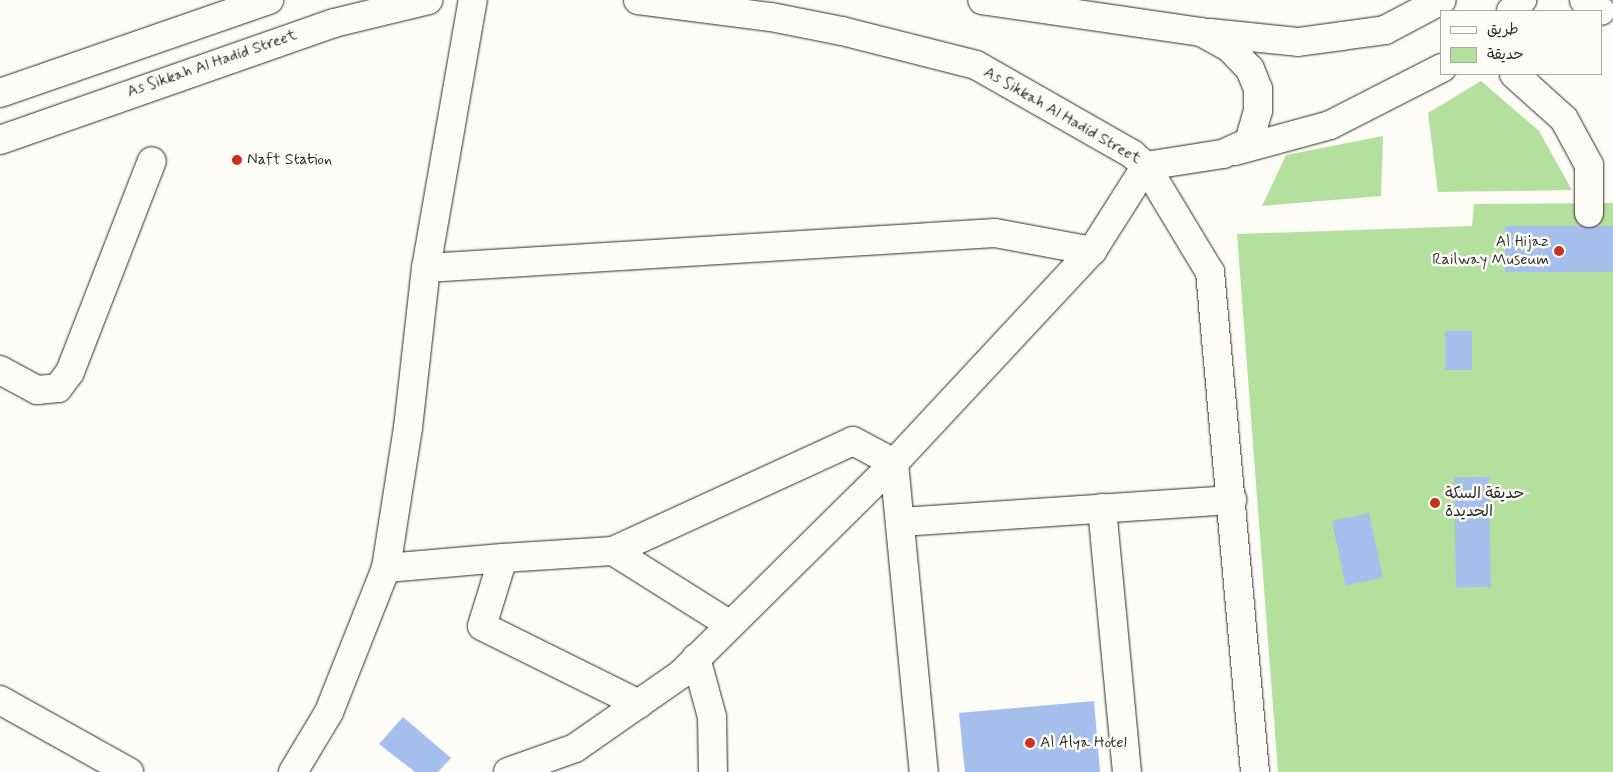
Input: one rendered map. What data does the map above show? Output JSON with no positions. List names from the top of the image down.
{
  "streets": {
    "street": ["As Sikkah Al Hadid Street"]
  },
  "places": [
    "Naft Station",
    "Al Hijaz Railway Museum",
    "حديقة السكة الحديدة",
    "Al Alya Hotel"
  ],
  "legend": ["طريق", "حديقة"]
}
